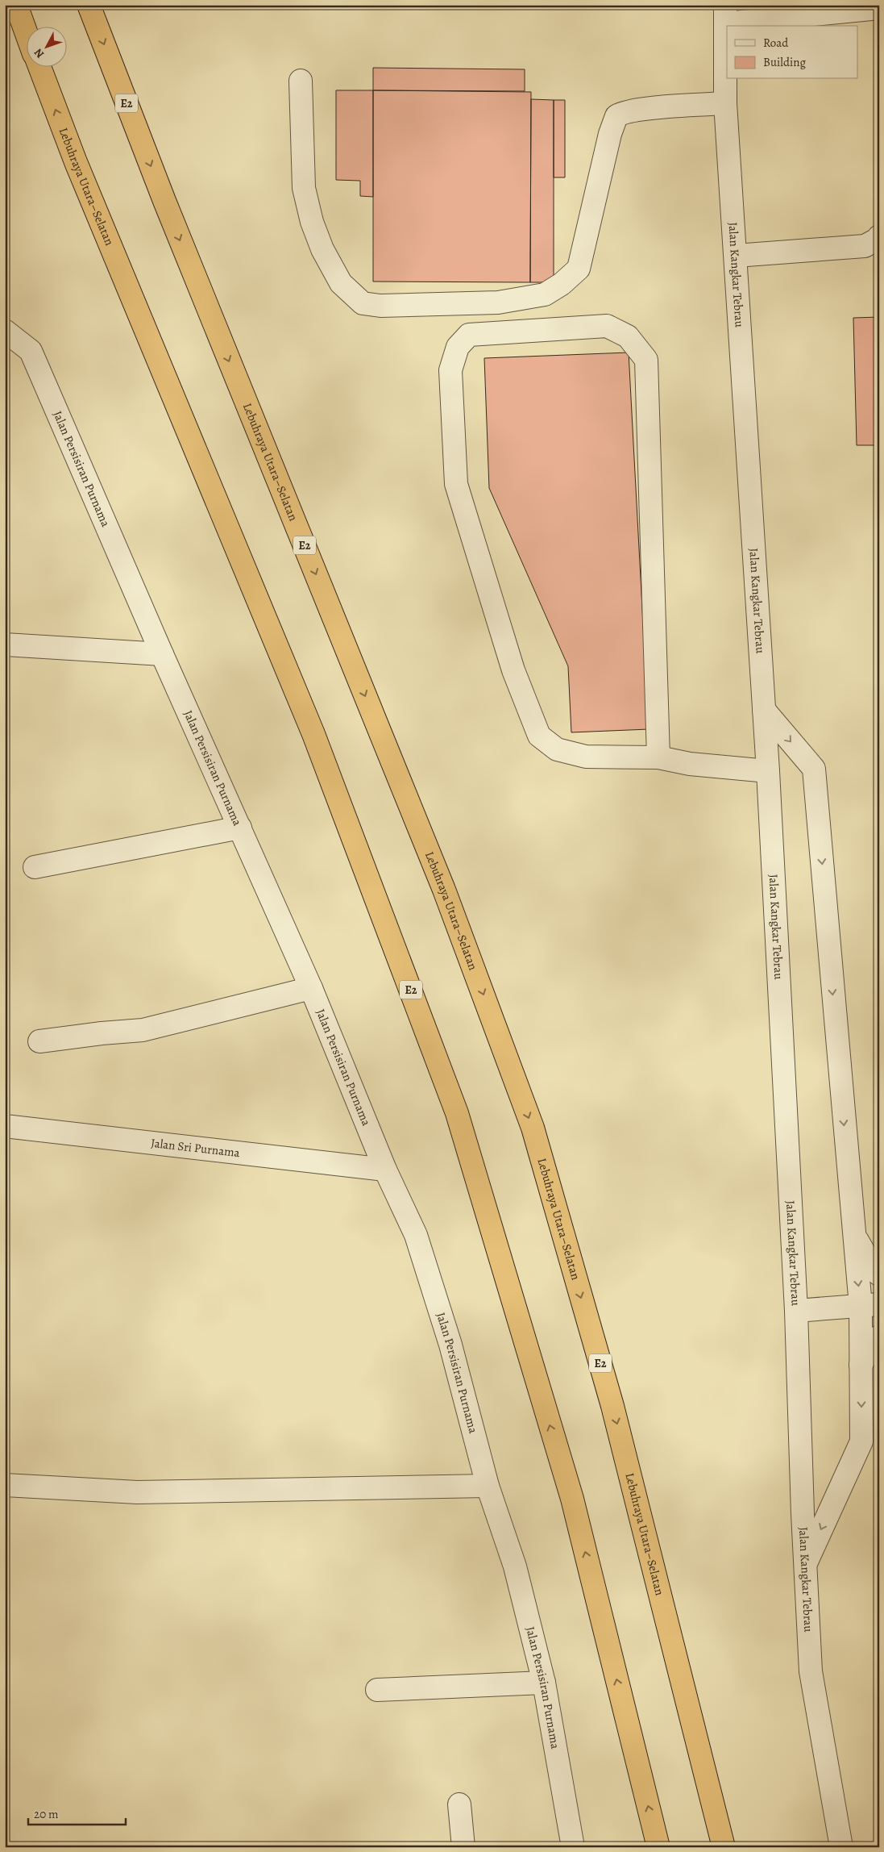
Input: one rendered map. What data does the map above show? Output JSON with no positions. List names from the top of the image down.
{
  "streets": {
    "highway": ["E2", "Lebuhraya Utara–Selatan"],
    "street": ["Jalan Kangkar Tebrau", "Jalan Persisiran Purnama", "Jalan Sri Purnama"]
  },
  "crossings": [
    ["Jalan Persisiran Purnama", "Jalan Sri Purnama"]
  ],
  "legend": ["Road", "Building"],
  "scale_bar": "20 m",
  "north": "bottom left"
}
